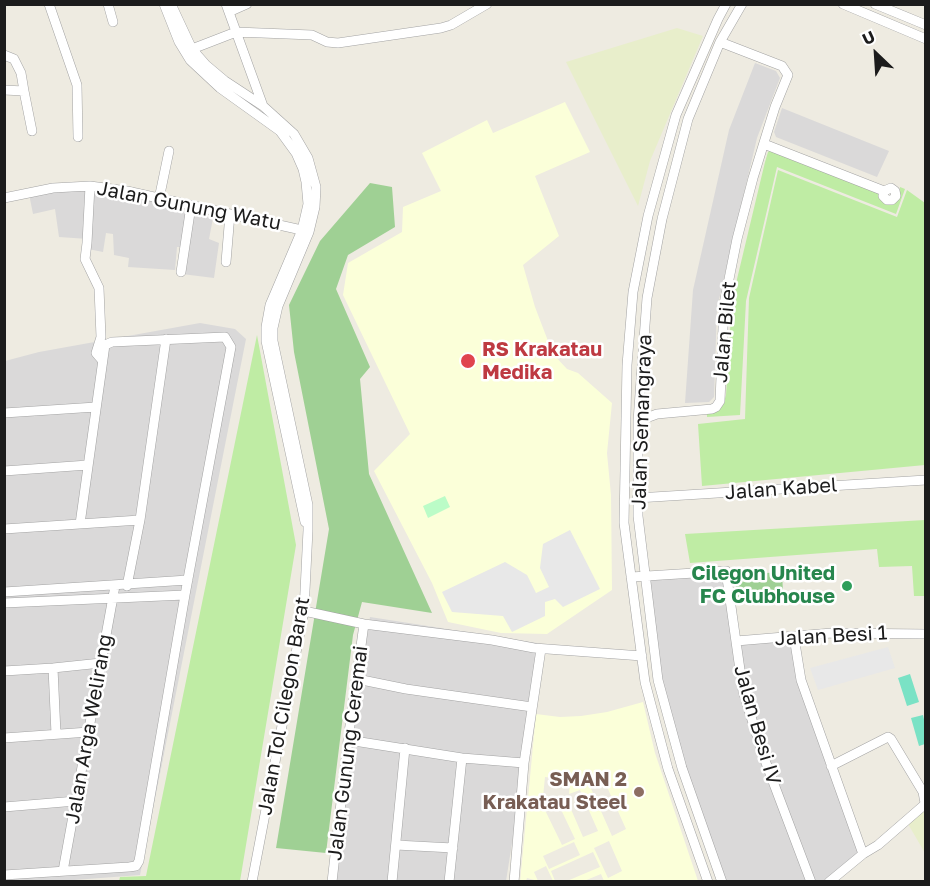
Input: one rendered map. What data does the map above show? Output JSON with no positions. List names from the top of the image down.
{
  "streets": {
    "street": [
      "Jalan Gunung Watu",
      "Jalan Bilet",
      "Jalan Semangraya",
      "Jalan Kabel",
      "Jalan Besi 1",
      "Jalan Tol Cilegon Barat",
      "Jalan Besi IV",
      "Jalan Arga Welirang",
      "Jalan Gunung Ceremai"
    ]
  },
  "crossings": [
    ["Jalan Gunung Watu", "Jalan Tol Cilegon Barat"],
    ["Jalan Bilet", "Jalan Semangraya"],
    ["Jalan Semangraya", "Jalan Kabel"],
    ["Jalan Semangraya", "Jalan Besi IV"],
    ["Jalan Besi 1", "Jalan Besi IV"]
  ],
  "places": ["RS Krakatau Medika", "Cilegon United FC Clubhouse", "SMAN 2 Krakatau Steel"],
  "north": "top left"
}
